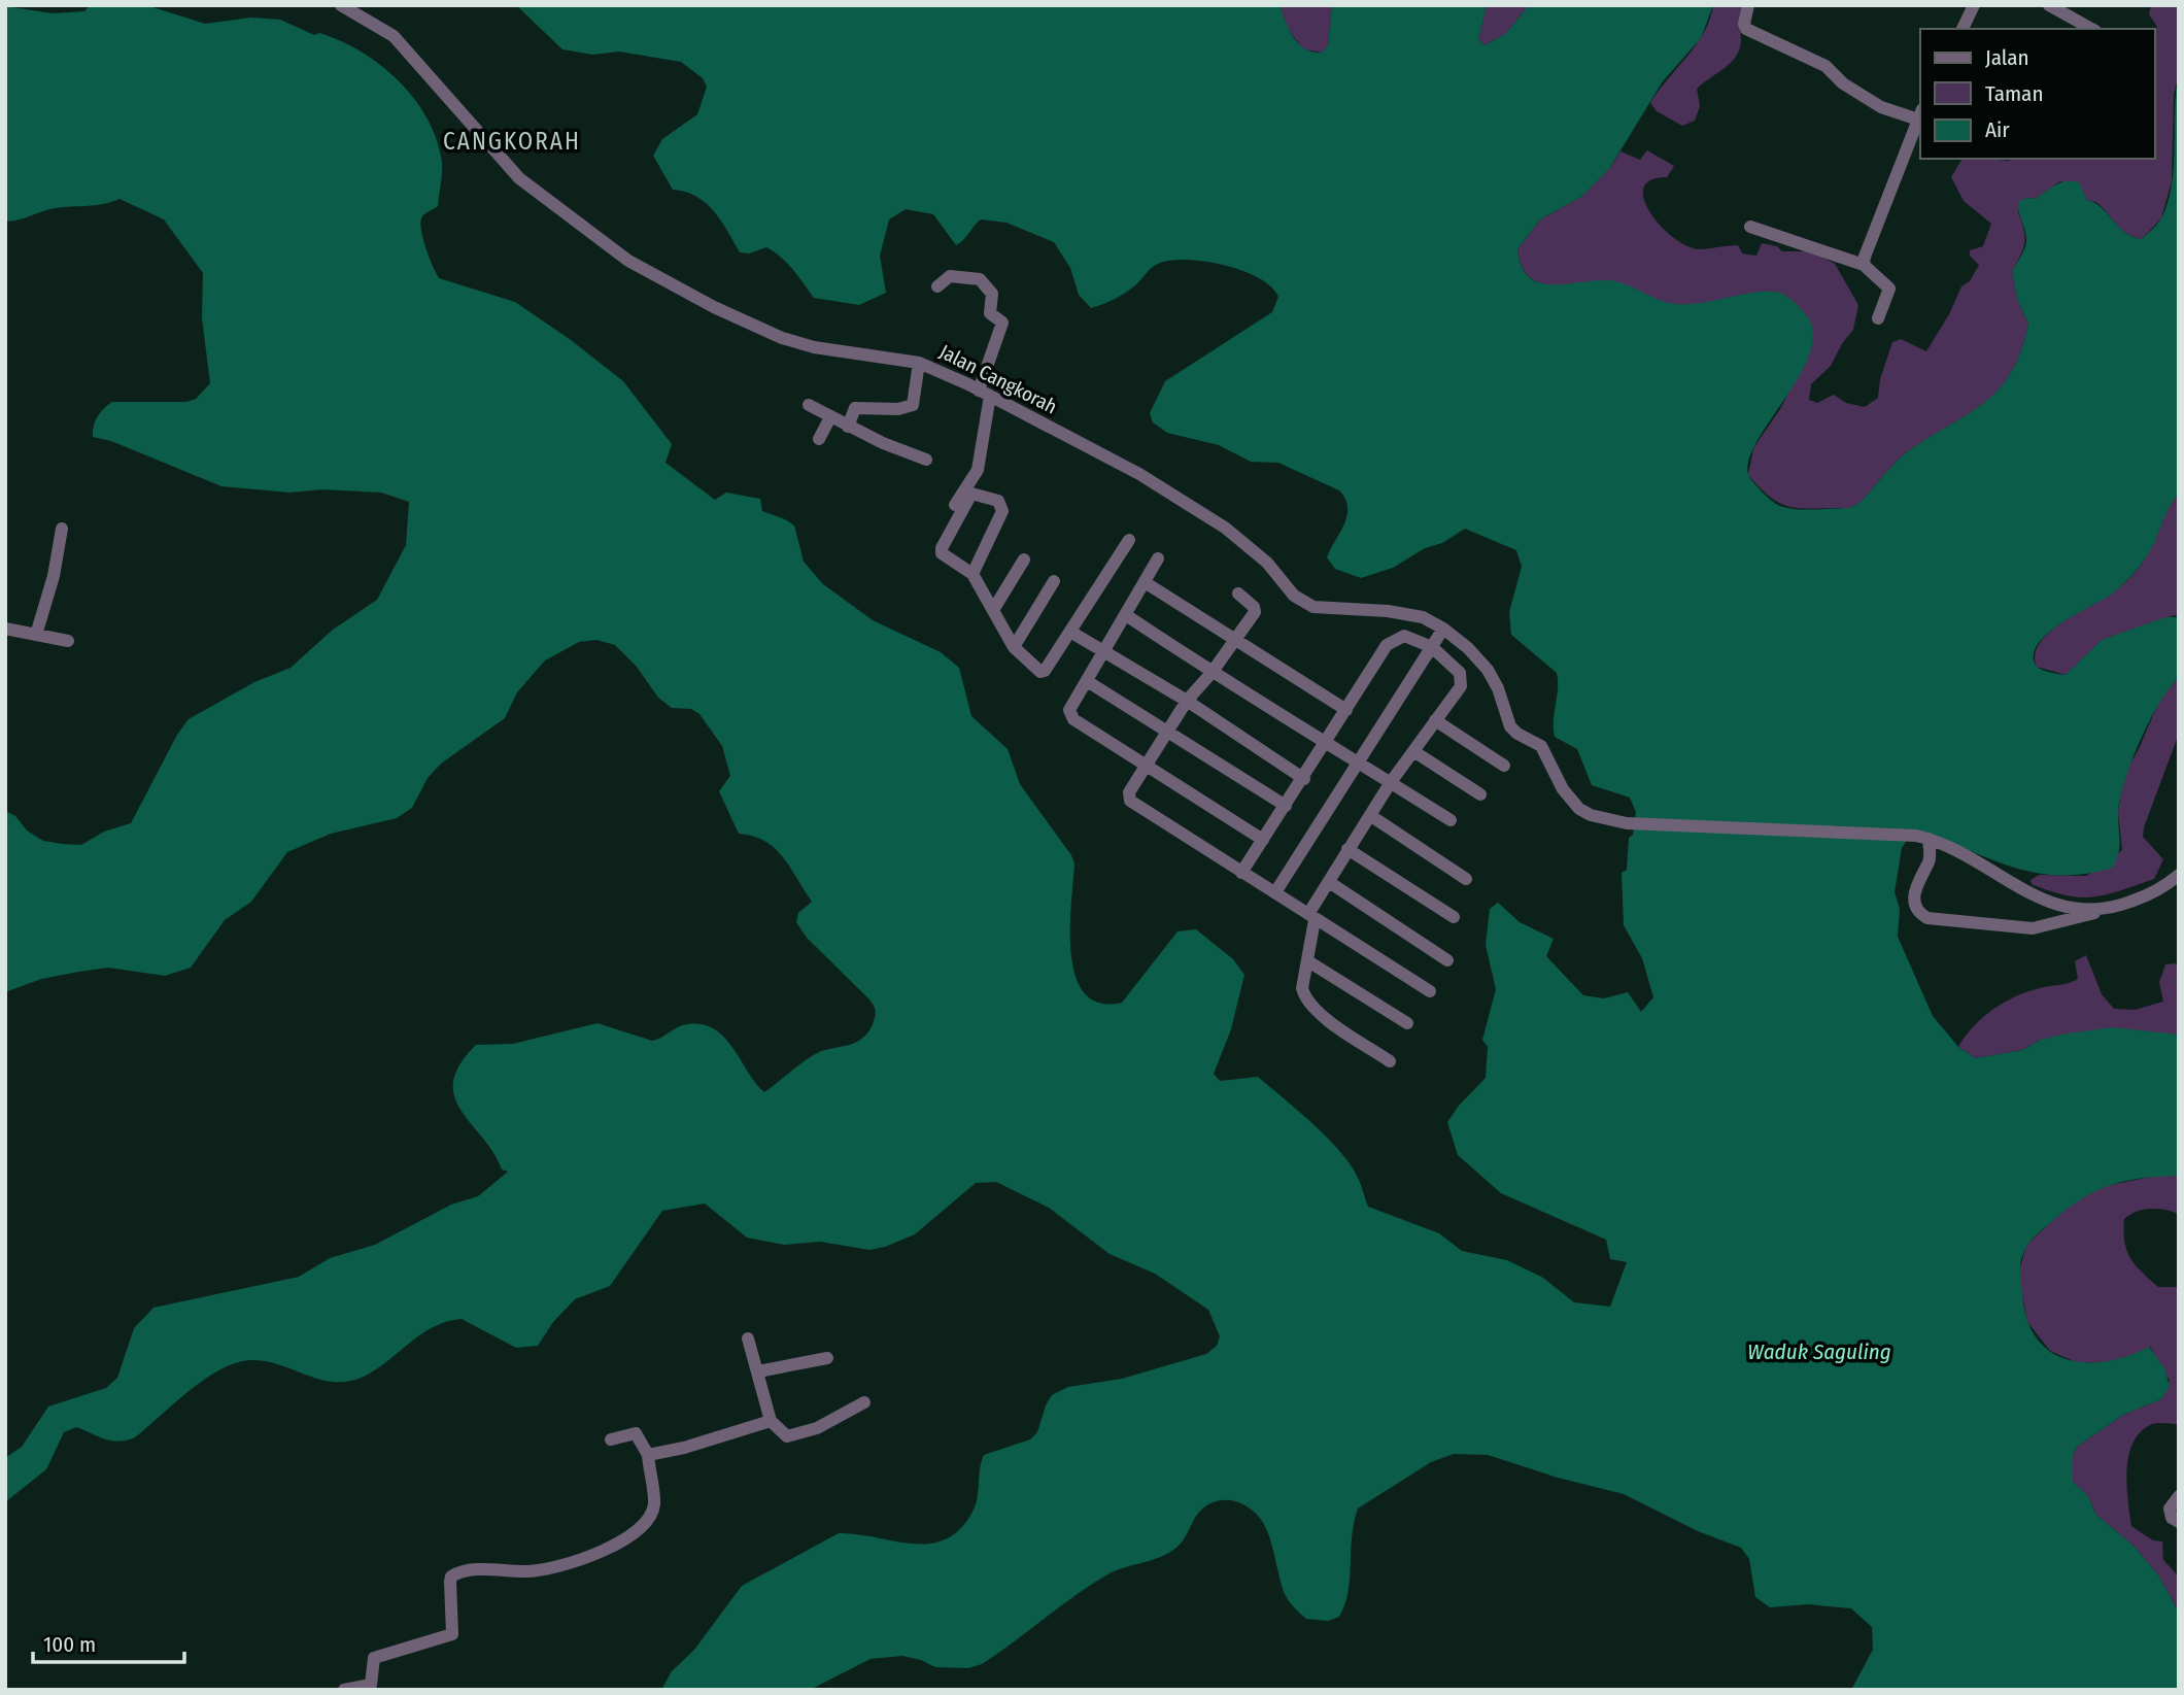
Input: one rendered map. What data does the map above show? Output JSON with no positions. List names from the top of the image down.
{
  "streets": {
    "street": ["Jalan Cangkorah"]
  },
  "districts": ["CANGKORAH"],
  "water": ["Waduk Saguling"],
  "legend": ["Jalan", "Taman", "Air"],
  "scale_bar": "100 m"
}
